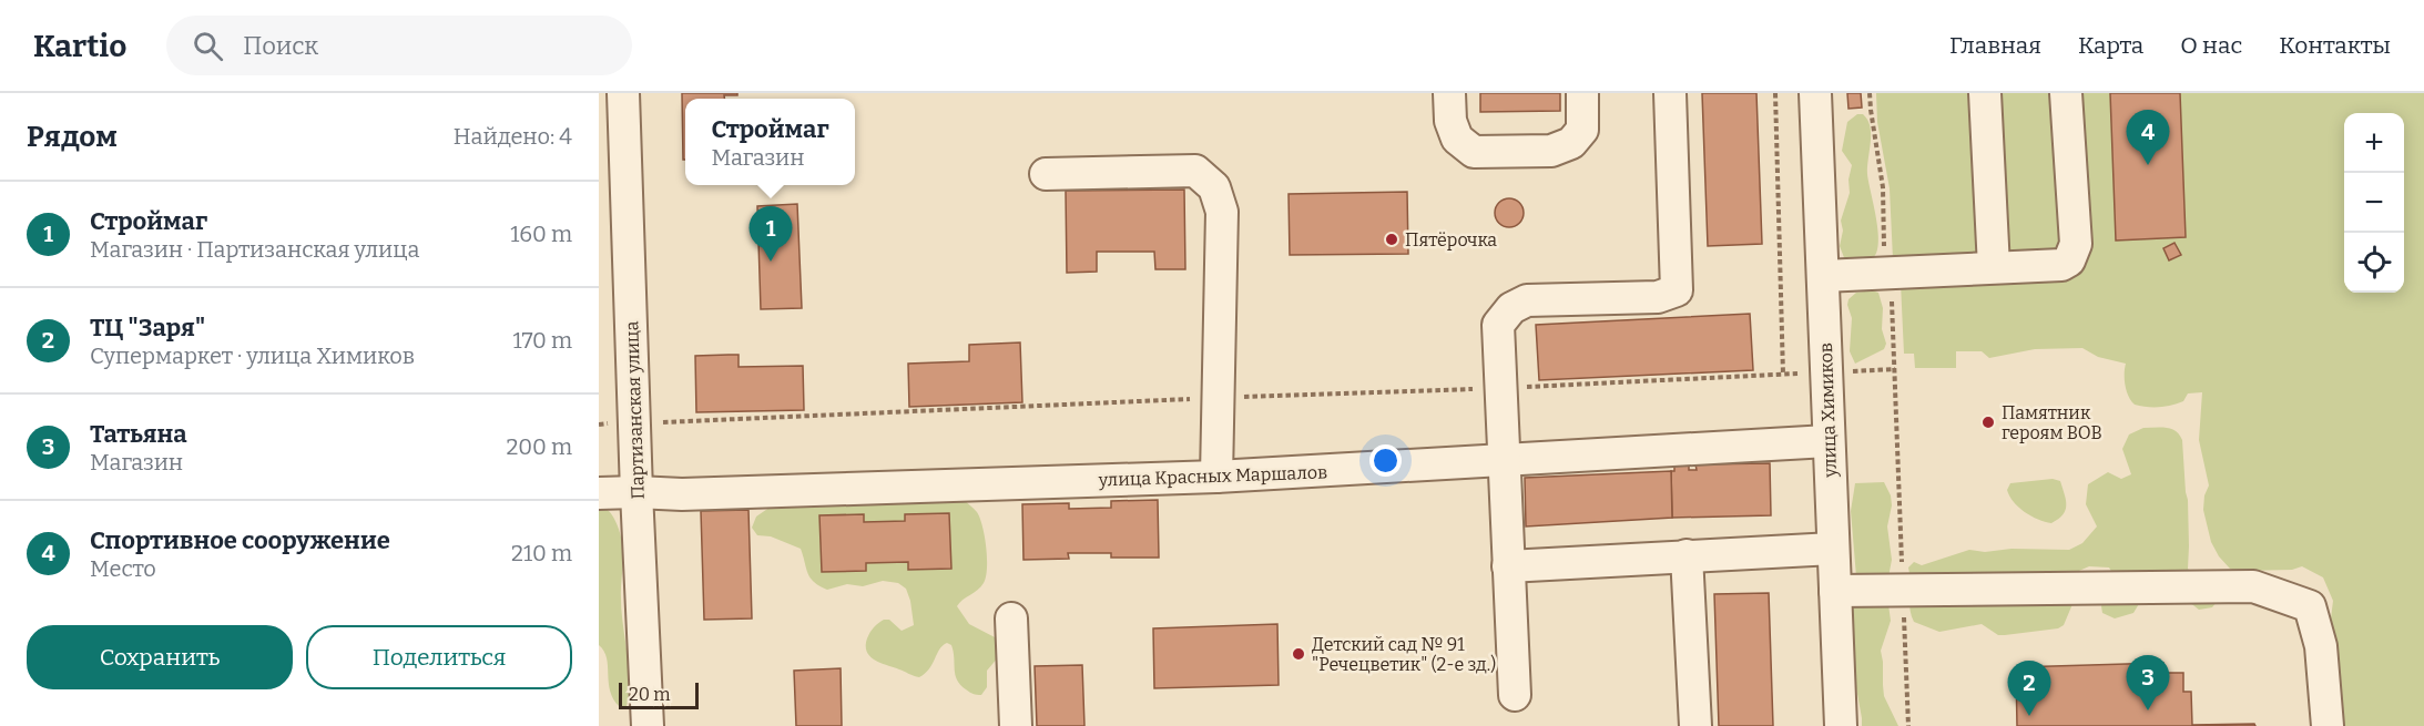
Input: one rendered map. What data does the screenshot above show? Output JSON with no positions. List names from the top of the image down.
{
  "streets": {
    "street": ["Партизанская улица", "улица Химиков", "улица Красных Маршалов"]
  },
  "crossings": [
    ["Партизанская улица", "улица Красных Маршалов"],
    ["улица Химиков", "улица Красных Маршалов"]
  ],
  "places": ["Пятёрочка", "Памятник героям ВОВ", "Детский сад № 91 \"Речецветик\" (2-е зд.)"],
  "scale_bar": "20 m",
  "page": {
    "header": "Kartio",
    "search": "Поиск",
    "nav": [
      "Главная",
      "Карта",
      "О нас",
      "Контакты"
    ],
    "heading": ["Рядом", "Найдено: 4"],
    "popup": ["Строймаг", "Магазин"],
    "pins": [
      "4",
      "1",
      "3",
      "2"
    ],
    "map_buttons": ["+", "−"],
    "list": [
      {
        "mark": "1",
        "name": "Строймаг",
        "note": "Магазин · Партизанская улица",
        "value": "160 m"
      },
      {
        "mark": "2",
        "name": "ТЦ \"Заря\"",
        "note": "Супермаркет · улица Химиков",
        "value": "170 m"
      },
      {
        "mark": "3",
        "name": "Татьяна",
        "note": "Магазин",
        "value": "200 m"
      },
      {
        "mark": "4",
        "name": "Спортивное сооружение",
        "note": "Место",
        "value": "210 m"
      }
    ],
    "buttons": ["Сохранить", "Поделиться"],
    "scale": "20 m"
  }
}
